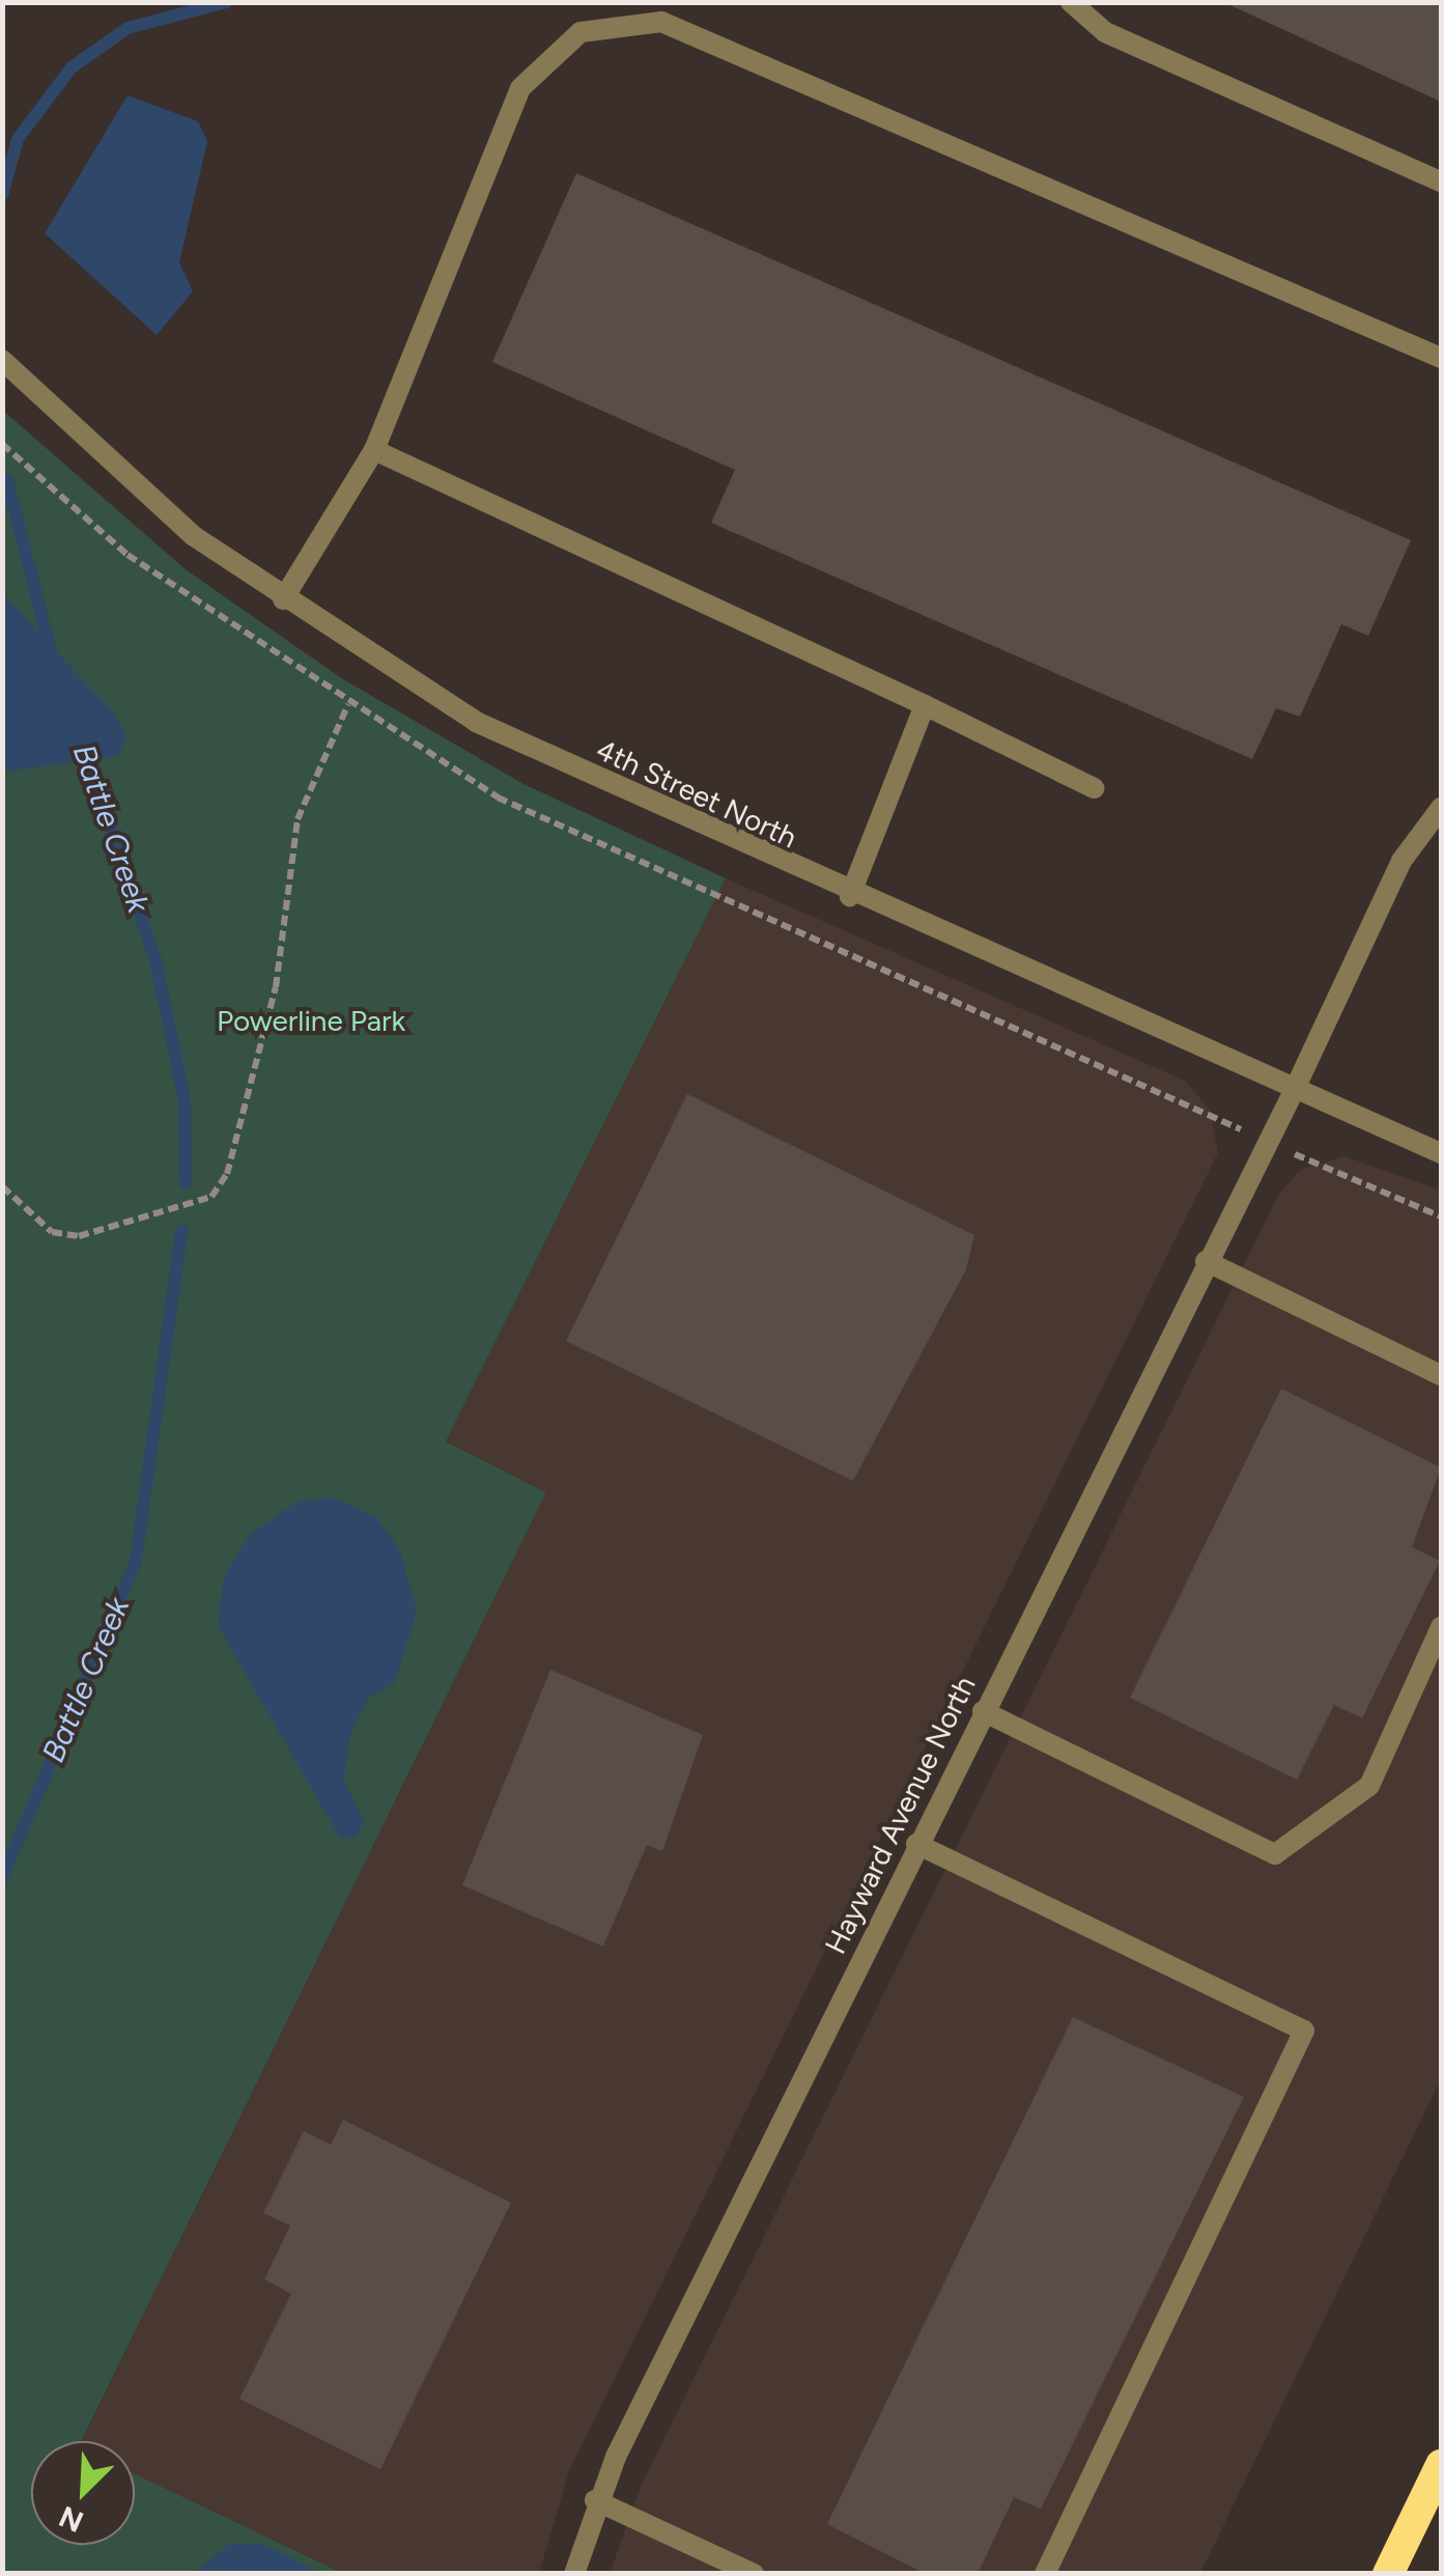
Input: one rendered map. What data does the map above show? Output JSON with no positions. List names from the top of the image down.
{
  "streets": {
    "street": ["4th Street North", "Hayward Avenue North"]
  },
  "crossings": [
    ["4th Street North", "Hayward Avenue North"]
  ],
  "water": ["Battle Creek"],
  "parks": ["Powerline Park"],
  "north": "bottom left"
}
